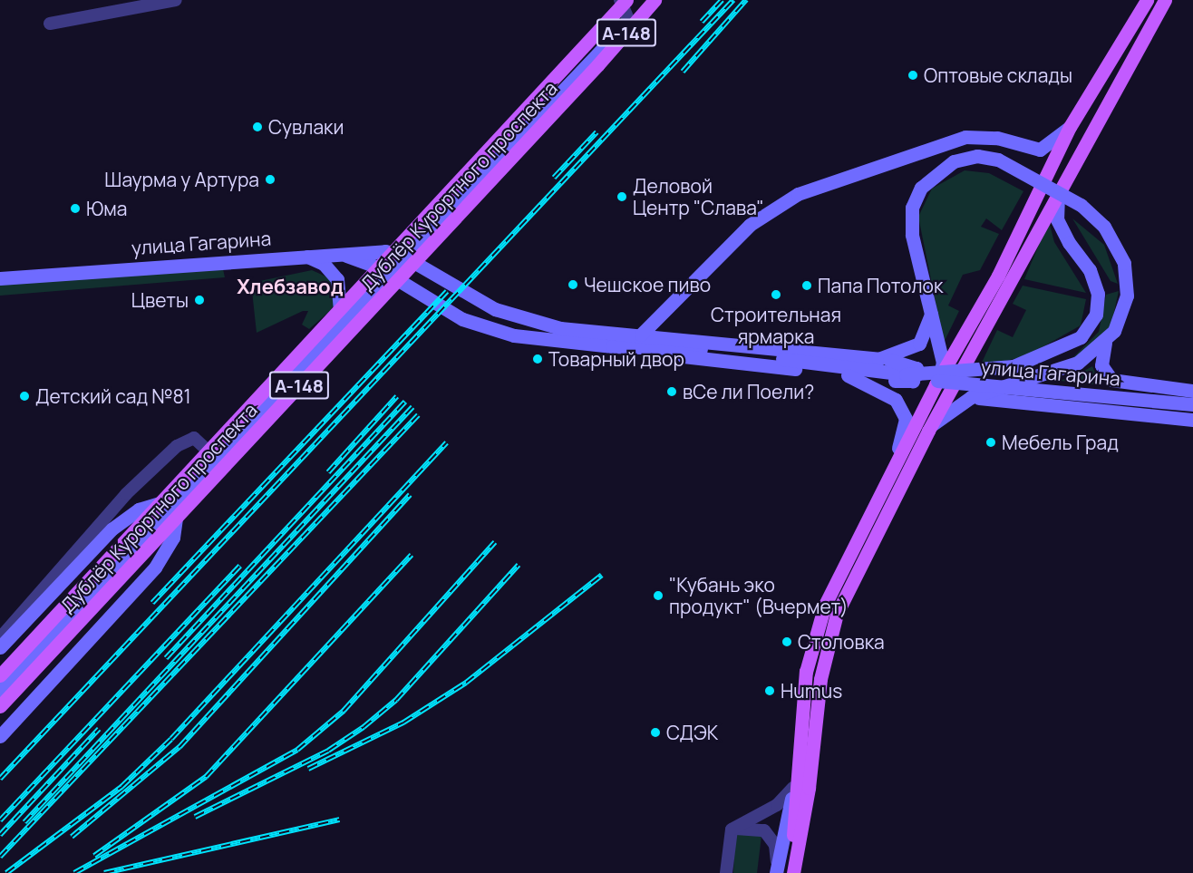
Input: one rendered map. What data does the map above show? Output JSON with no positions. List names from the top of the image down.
{
  "streets": {
    "main road": ["А-148", "Дублёр Курортного проспекта", "улица Гагарина"]
  },
  "districts": ["Хлебзавод"],
  "places": [
    "Оптовые склады",
    "Сувлаки",
    "Шаурма у Артура",
    "Деловой Центр \"Слава\"",
    "Юма",
    "Чешское пиво",
    "Папа Потолок",
    "Строительная ярмарка",
    "Цветы",
    "Товарный двор",
    "вСе ли Поели?",
    "Детский сад №81",
    "Мебель Град",
    "\"Кубань эко продукт\" (Вчермет)",
    "Столовка",
    "Humus",
    "СДЭК"
  ]
}
